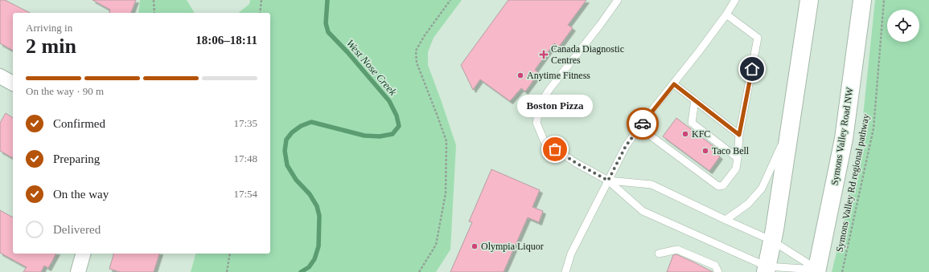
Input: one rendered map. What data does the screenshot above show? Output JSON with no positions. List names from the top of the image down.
{
  "streets": {
    "main road": ["Symons Valley Road NW"],
    "path": ["Symons Valley Rd regional pathway"]
  },
  "water": ["West Nose Creek"],
  "places": {
    "health": ["Canada Diagnostic Centres"],
    "other": [
      "Anytime Fitness",
      "KFC",
      "Boston Pizza",
      "Taco Bell",
      "Olympia Liquor"
    ]
  },
  "page": {
    "heading": ["2 min", "Arriving in", "18:06–18:11"],
    "bar": "On the way · 90 m",
    "bubble": "Boston Pizza",
    "list": [
      ["Confirmed", "17:35"],
      ["Preparing", "17:48"],
      ["On the way", "17:54"],
      "Delivered"
    ]
  }
}
